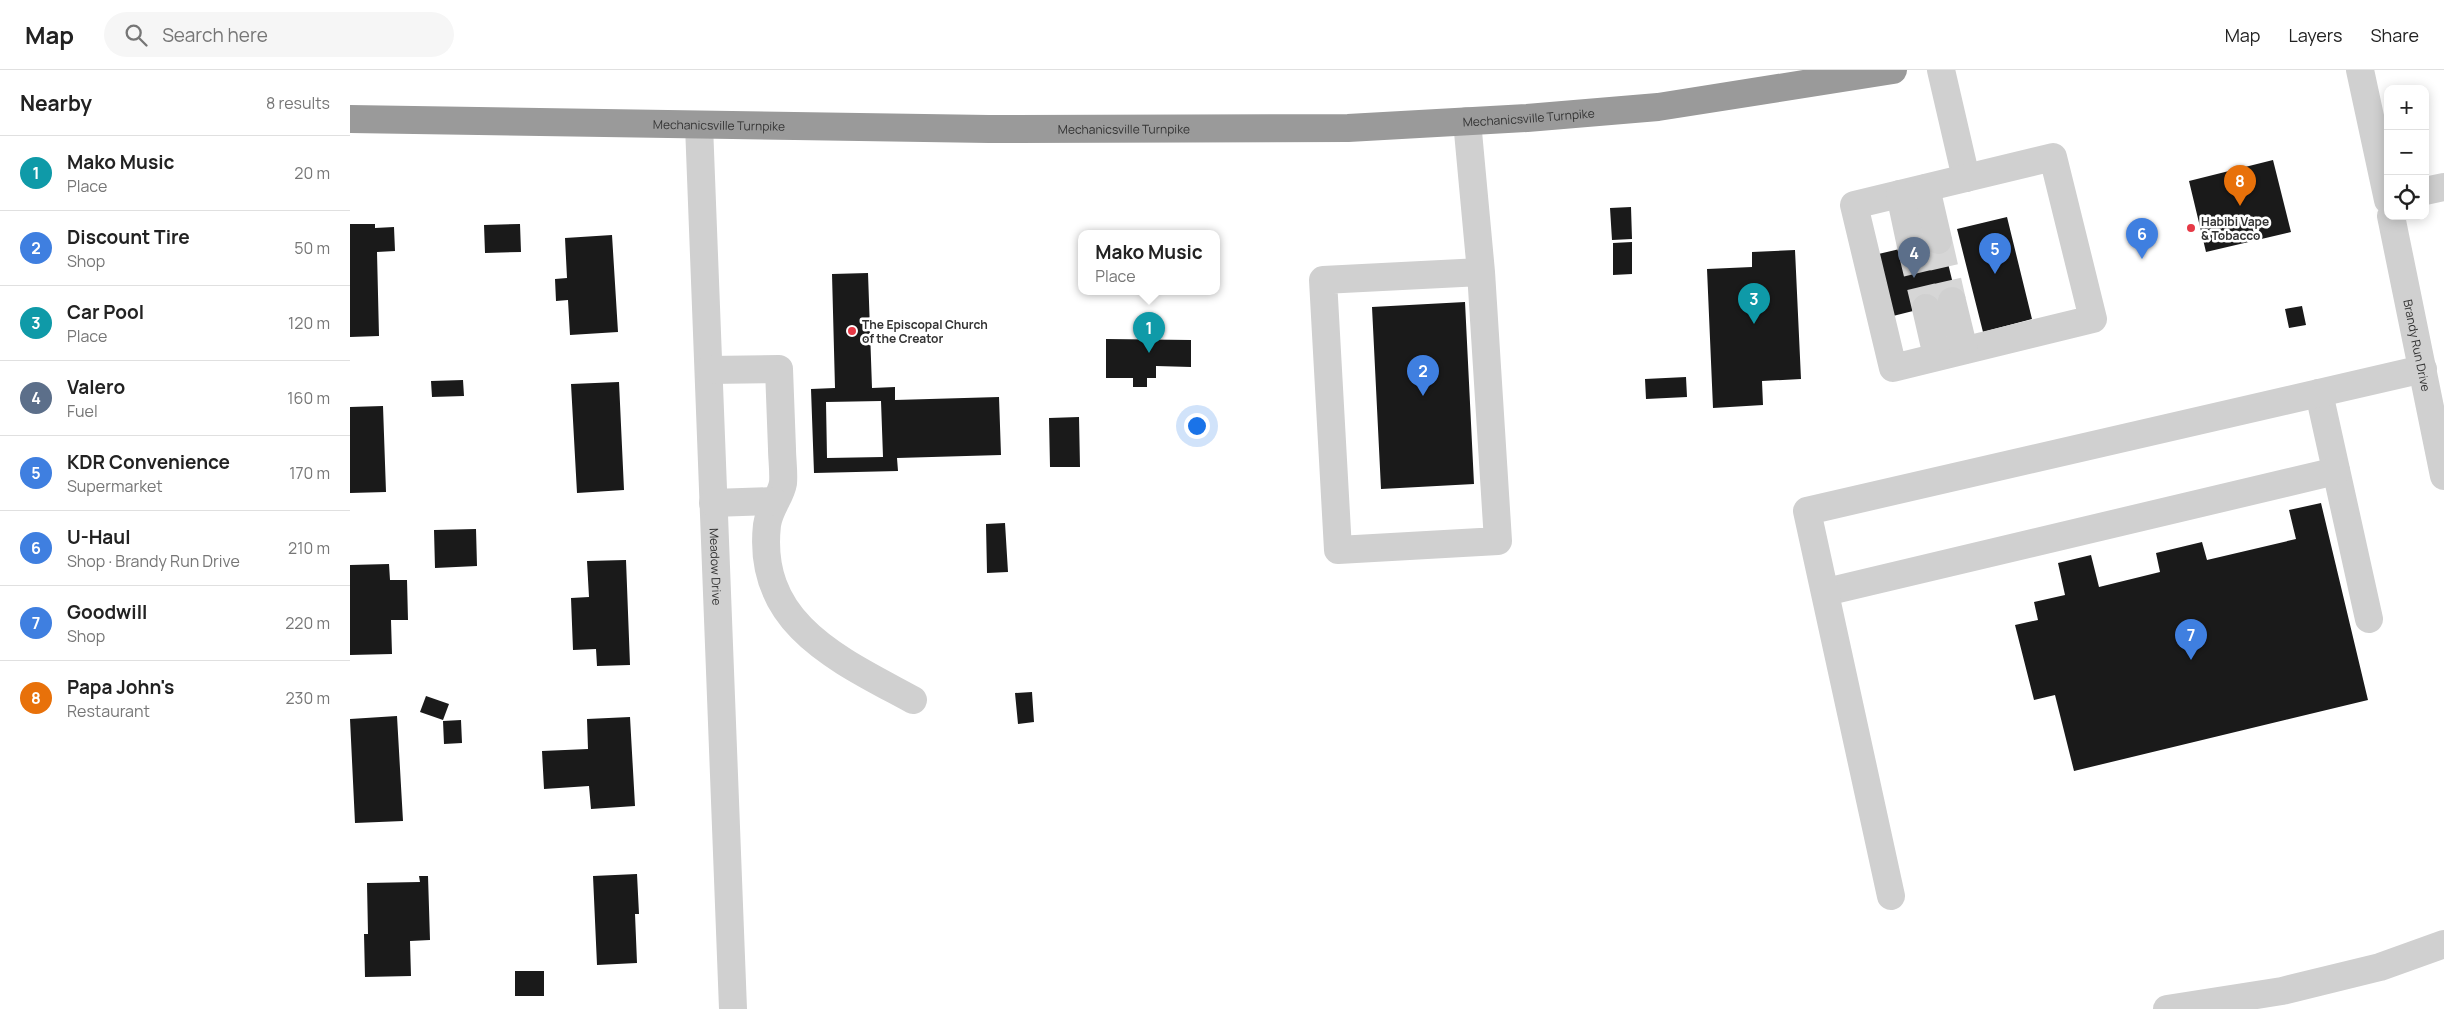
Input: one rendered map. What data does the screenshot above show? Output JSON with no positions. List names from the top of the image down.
{
  "streets": {
    "highway": ["Mechanicsville Turnpike"],
    "street": ["Brandy Run Drive", "Meadow Drive"]
  },
  "crossings": [
    ["Mechanicsville Turnpike", "Meadow Drive"]
  ],
  "places": ["Habibi Vape & Tobacco", "The Episcopal Church of the Creator"],
  "page": {
    "header": "Map",
    "search": "Search here",
    "nav": ["Map", "Layers", "Share"],
    "heading": ["Nearby", "8 results"],
    "map_buttons": ["+", "−"],
    "list": [
      {
        "mark": "1",
        "name": "Mako Music",
        "note": "Place",
        "value": "20 m"
      },
      {
        "mark": "2",
        "name": "Discount Tire",
        "note": "Shop",
        "value": "50 m"
      },
      {
        "mark": "3",
        "name": "Car Pool",
        "note": "Place",
        "value": "120 m"
      },
      {
        "mark": "4",
        "name": "Valero",
        "note": "Fuel",
        "value": "160 m"
      },
      {
        "mark": "5",
        "name": "KDR Convenience",
        "note": "Supermarket",
        "value": "170 m"
      },
      {
        "mark": "6",
        "name": "U-Haul",
        "note": "Shop · Brandy Run Drive",
        "value": "210 m"
      },
      {
        "mark": "7",
        "name": "Goodwill",
        "note": "Shop",
        "value": "220 m"
      },
      {
        "mark": "8",
        "name": "Papa John's",
        "note": "Restaurant",
        "value": "230 m"
      }
    ],
    "pins": [
      "8",
      "6",
      "5",
      "4",
      "3",
      "1",
      "2",
      "7"
    ],
    "popup": ["Mako Music", "Place"]
  }
}
